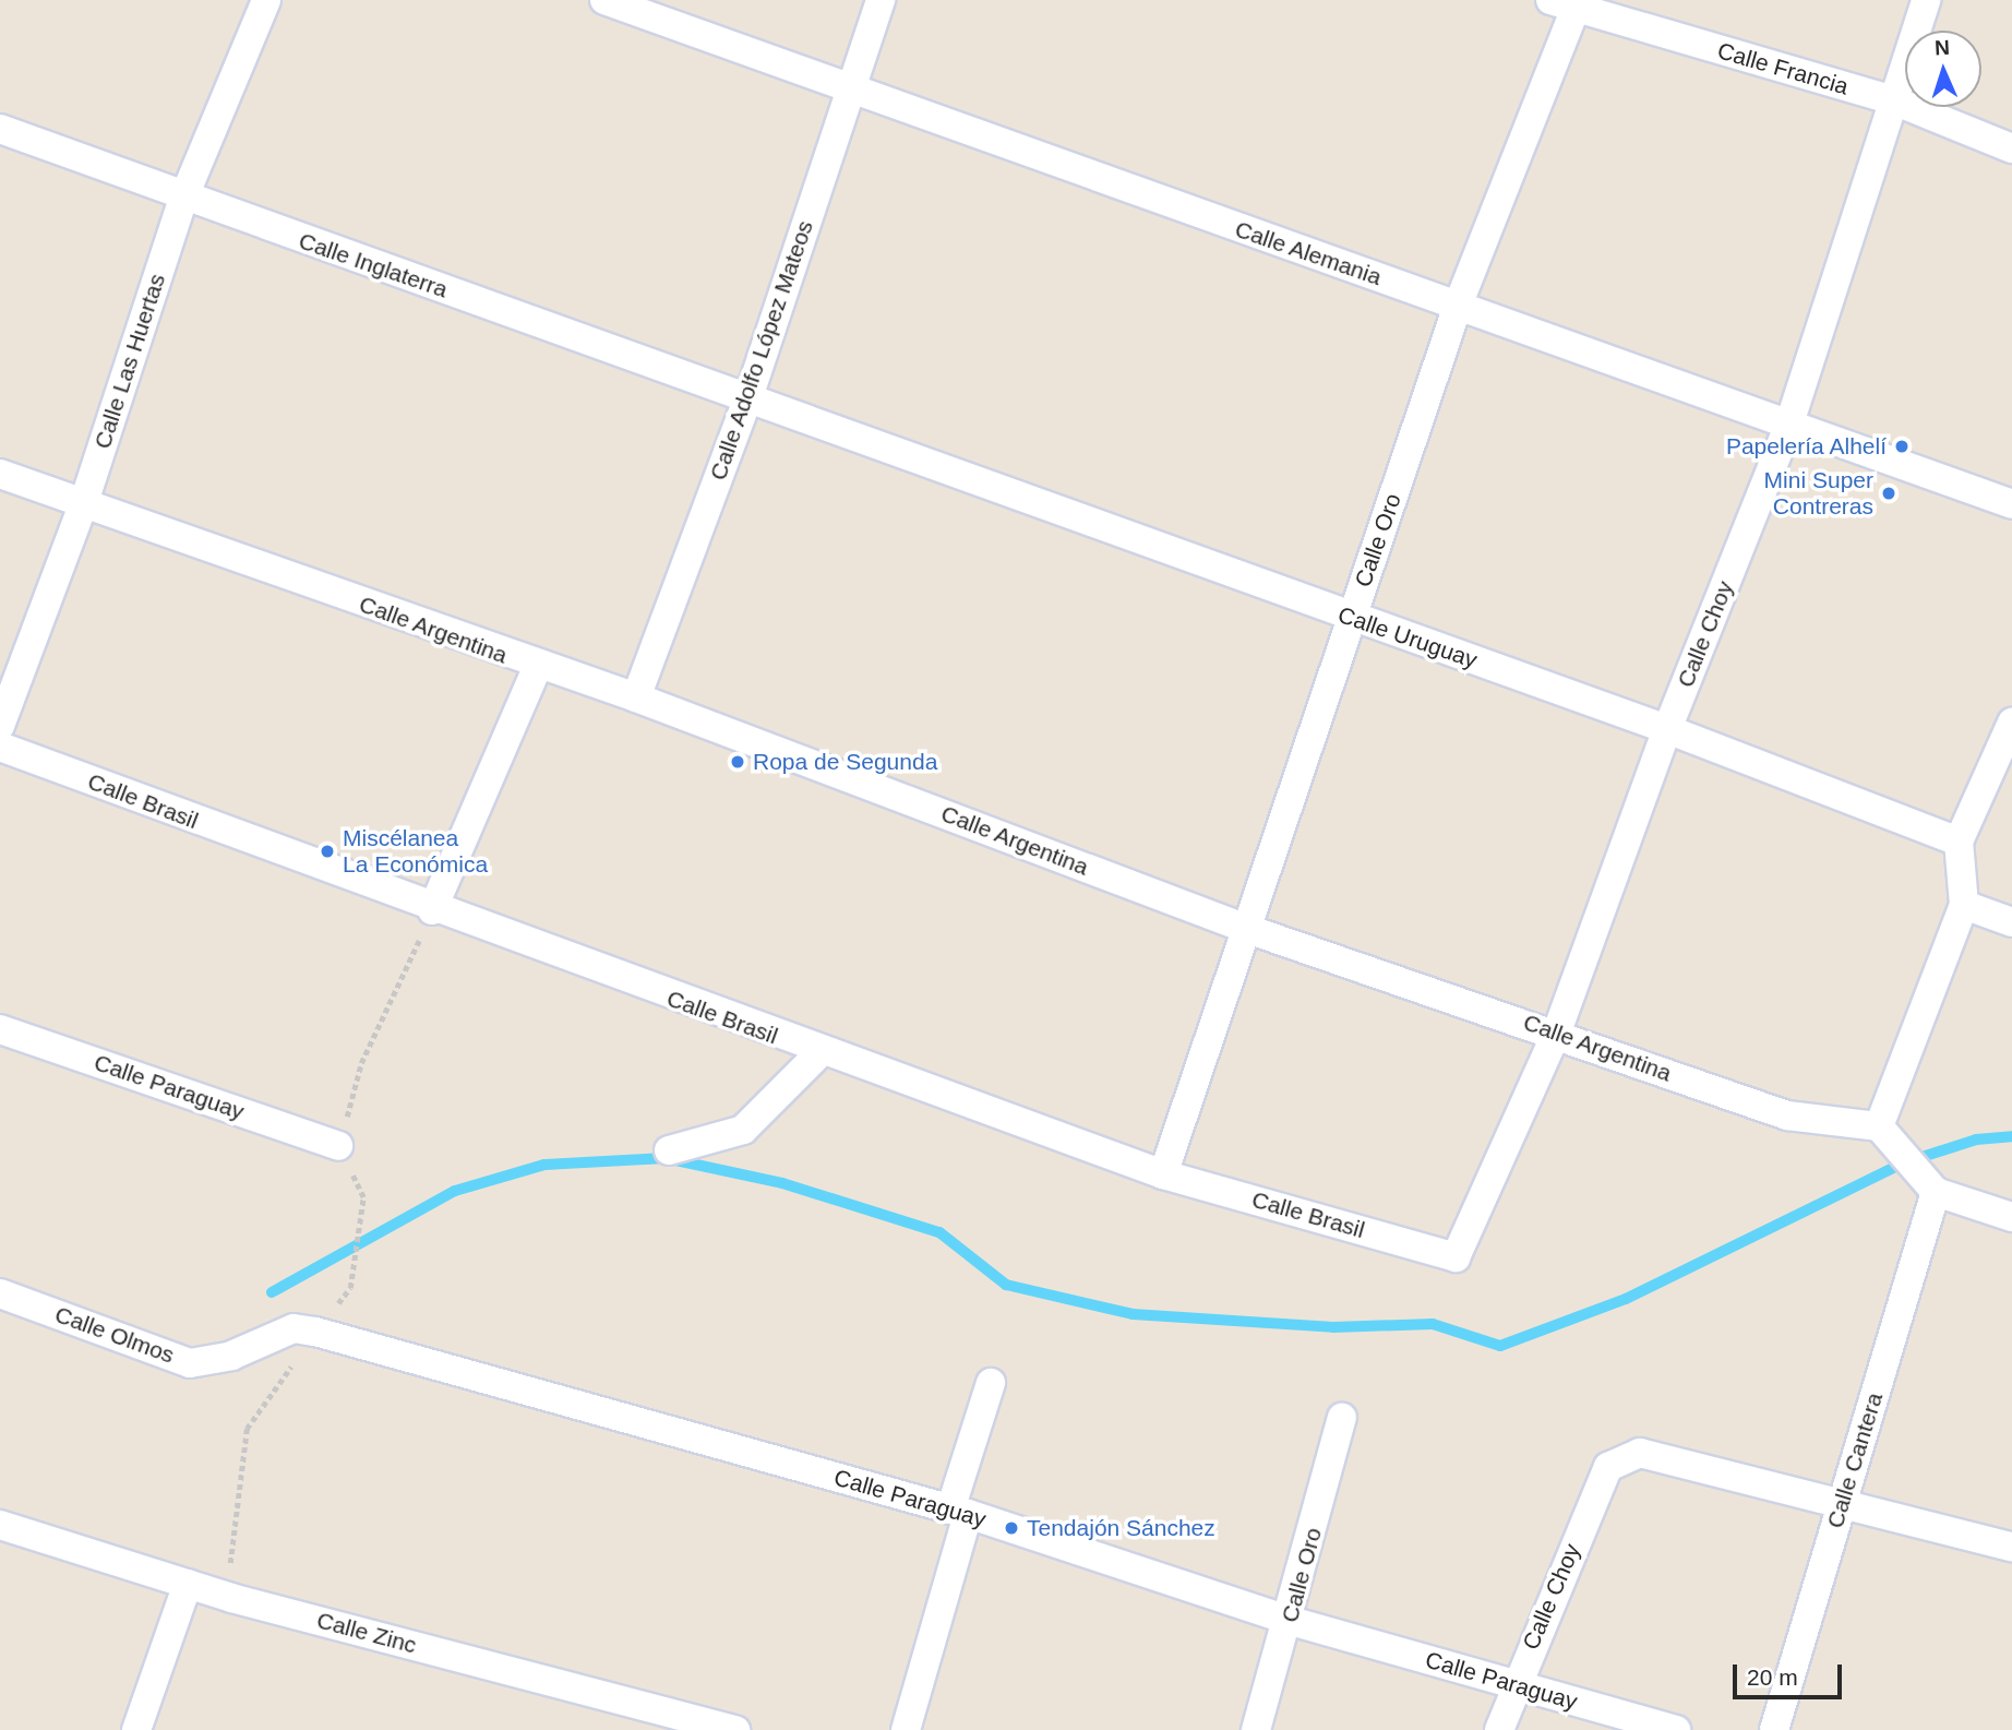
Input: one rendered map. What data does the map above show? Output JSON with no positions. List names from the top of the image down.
{
  "streets": {
    "street": [
      "Calle Francia",
      "Calle Alemania",
      "Calle Inglaterra",
      "Calle Adolfo López Mateos",
      "Calle Las Huertas",
      "Calle Oro",
      "Calle Argentina",
      "Calle Choy",
      "Calle Uruguay",
      "Calle Brasil",
      "Calle Paraguay",
      "Calle Olmos",
      "Calle Cantera",
      "Calle Zinc"
    ]
  },
  "crossings": [
    ["Calle Francia", "Calle Oro"],
    ["Calle Francia", "Calle Choy"],
    ["Calle Alemania", "Calle Adolfo López Mateos"],
    ["Calle Alemania", "Calle Oro"],
    ["Calle Alemania", "Calle Choy"],
    ["Calle Inglaterra", "Calle Adolfo López Mateos"],
    ["Calle Inglaterra", "Calle Las Huertas"],
    ["Calle Inglaterra", "Calle Uruguay"],
    ["Calle Adolfo López Mateos", "Calle Argentina"],
    ["Calle Adolfo López Mateos", "Calle Uruguay"],
    ["Calle Las Huertas", "Calle Argentina"],
    ["Calle Oro", "Calle Argentina"],
    ["Calle Oro", "Calle Uruguay"],
    ["Calle Oro", "Calle Brasil"],
    ["Calle Oro", "Calle Paraguay"],
    ["Calle Argentina", "Calle Choy"],
    ["Calle Choy", "Calle Uruguay"],
    ["Calle Choy", "Calle Brasil"],
    ["Calle Choy", "Calle Paraguay"],
    ["Calle Choy", "Calle Cantera"],
    ["Calle Paraguay", "Calle Olmos"]
  ],
  "places": [
    "Papelería Alhelí",
    "Mini Super Contreras",
    "Ropa de Segunda",
    "Miscélanea La Económica",
    "Tendajón Sánchez"
  ],
  "scale_bar": "20 m",
  "north": "top"
}
